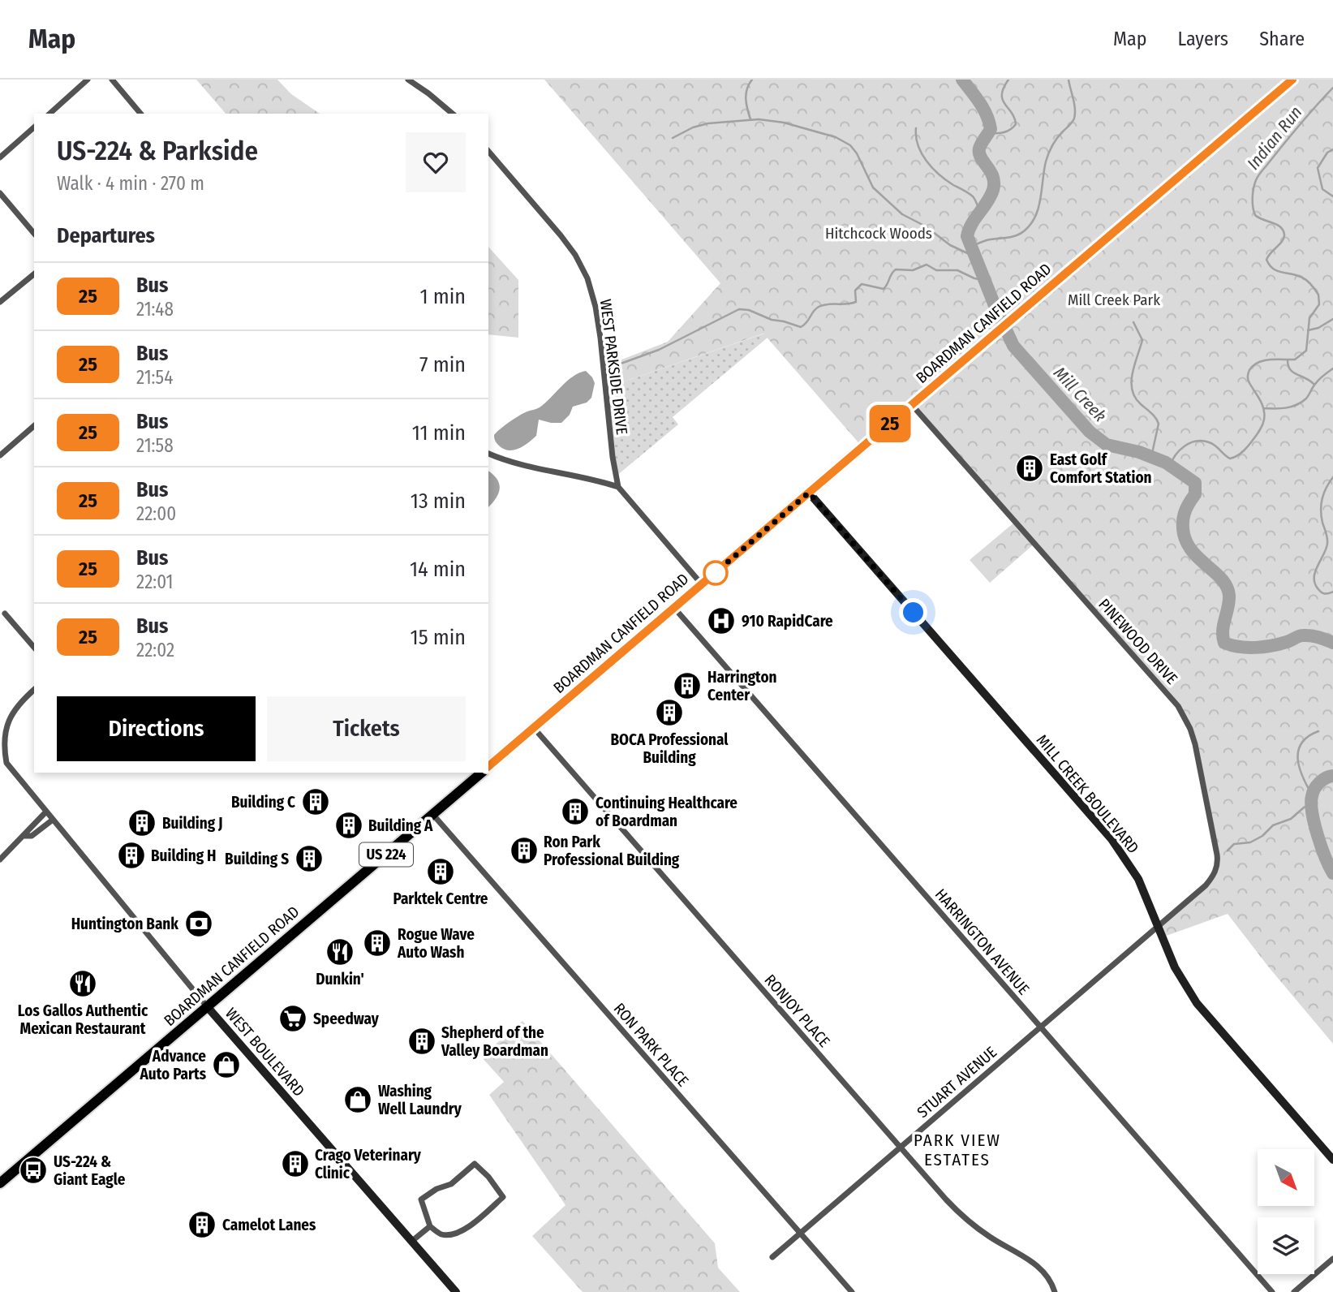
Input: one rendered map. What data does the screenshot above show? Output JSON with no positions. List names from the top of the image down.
{
  "streets": {
    "main road": ["BOARDMAN CANFIELD ROAD", "US 224"],
    "street": [
      "WEST PARKSIDE DRIVE",
      "PINEWOOD DRIVE",
      "MILL CREEK BOULEVARD",
      "HARRINGTON AVENUE",
      "RONJOY PLACE",
      "RON PARK PLACE",
      "WEST BOULEVARD",
      "STUART AVENUE"
    ]
  },
  "crossings": [
    ["BOARDMAN CANFIELD ROAD", "PINEWOOD DRIVE"],
    ["BOARDMAN CANFIELD ROAD", "MILL CREEK BOULEVARD"],
    ["BOARDMAN CANFIELD ROAD", "HARRINGTON AVENUE"],
    ["BOARDMAN CANFIELD ROAD", "RONJOY PLACE"],
    ["BOARDMAN CANFIELD ROAD", "RON PARK PLACE"],
    ["BOARDMAN CANFIELD ROAD", "WEST BOULEVARD"],
    ["PINEWOOD DRIVE", "MILL CREEK BOULEVARD"],
    ["PINEWOOD DRIVE", "STUART AVENUE"],
    ["MILL CREEK BOULEVARD", "STUART AVENUE"],
    ["HARRINGTON AVENUE", "STUART AVENUE"],
    ["RONJOY PLACE", "STUART AVENUE"],
    ["RON PARK PLACE", "STUART AVENUE"]
  ],
  "districts": ["PARK VIEW ESTATES"],
  "water": ["Indian Run", "Mill Creek"],
  "parks": ["Hitchcock Woods", "Mill Creek Park"],
  "places": {
    "building": [
      "East Golf Comfort Station",
      "Harrington Center",
      "BOCA Professional Building",
      "Building C",
      "Continuing Healthcare of Boardman",
      "Building J",
      "Building A",
      "Ron Park Professional Building",
      "Building H",
      "Building S",
      "Parktek Centre",
      "Rogue Wave Auto Wash",
      "Shepherd of the Valley Boardman",
      "Crago Veterinary Clinic",
      "Camelot Lanes"
    ],
    "hospital": ["910 RapidCare"],
    "bank": ["Huntington Bank"],
    "restaurant": ["Dunkin'", "Los Gallos Authentic Mexican Restaurant"],
    "supermarket": ["Speedway"],
    "shop": ["Advance Auto Parts", "Washing Well Laundry"],
    "bus stop": ["US-224 & Giant Eagle"]
  },
  "lines": ["bus line 25"],
  "north": "bottom right",
  "page": {
    "header": "Map",
    "nav": ["Map", "Layers", "Share"],
    "on_map": "25",
    "heading": [
      ["US-224 & Parkside", "Walk · 4 min · 270 m"],
      "Departures"
    ],
    "list": [
      {
        "mark": "25",
        "name": "Bus",
        "note": "21:48",
        "value": "1 min"
      },
      {
        "mark": "25",
        "name": "Bus",
        "note": "21:54",
        "value": "7 min"
      },
      {
        "mark": "25",
        "name": "Bus",
        "note": "21:58",
        "value": "11 min"
      },
      {
        "mark": "25",
        "name": "Bus",
        "note": "22:00",
        "value": "13 min"
      },
      {
        "mark": "25",
        "name": "Bus",
        "note": "22:01",
        "value": "14 min"
      },
      {
        "mark": "25",
        "name": "Bus",
        "note": "22:02",
        "value": "15 min"
      }
    ],
    "buttons": ["Directions", "Tickets"]
  }
}
